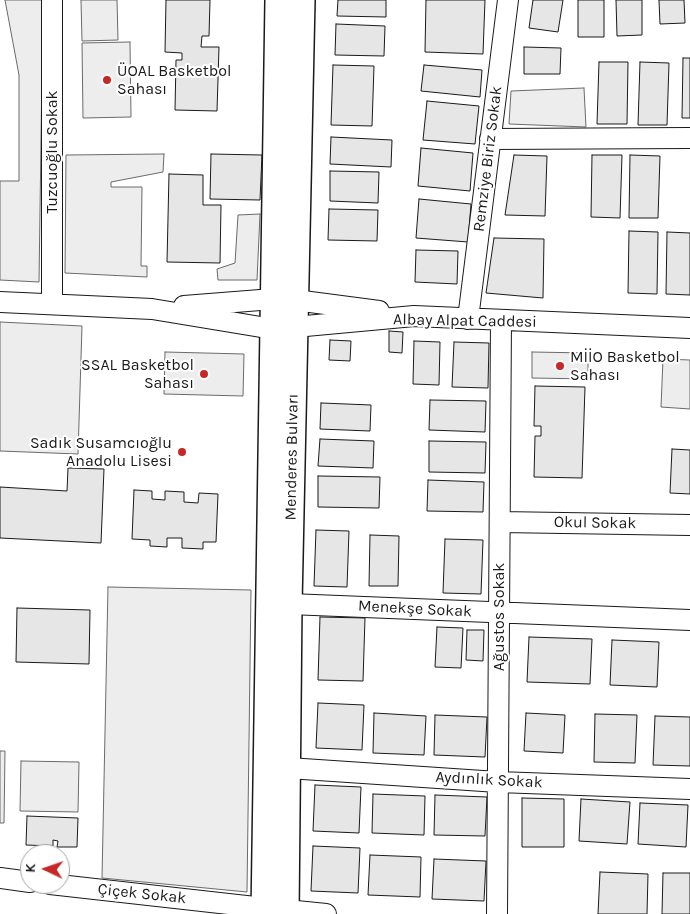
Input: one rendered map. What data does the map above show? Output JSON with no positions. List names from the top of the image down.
{
  "streets": {
    "main road": ["Menderes Bulvarı"],
    "street": [
      "Tuzcuoğlu Sokak",
      "Remziye Biriz Sokak",
      "Albay Alpat Caddesi",
      "Okul Sokak",
      "Menekşe Sokak",
      "Ağustos Sokak",
      "Aydınlık Sokak",
      "Çiçek Sokak"
    ]
  },
  "crossings": [
    ["Tuzcuoğlu Sokak", "Albay Alpat Caddesi"],
    ["Remziye Biriz Sokak", "Albay Alpat Caddesi"],
    ["Albay Alpat Caddesi", "Menderes Bulvarı"],
    ["Albay Alpat Caddesi", "Ağustos Sokak"],
    ["Menderes Bulvarı", "Menekşe Sokak"],
    ["Menderes Bulvarı", "Aydınlık Sokak"],
    ["Menderes Bulvarı", "Çiçek Sokak"],
    ["Okul Sokak", "Ağustos Sokak"],
    ["Menekşe Sokak", "Ağustos Sokak"],
    ["Ağustos Sokak", "Aydınlık Sokak"]
  ],
  "places": [
    "ÜOAL Basketbol Sahası",
    "MİİO Basketbol Sahası",
    "SSAL Basketbol Sahası",
    "Sadık Susamcıoğlu Anadolu Lisesi"
  ],
  "north": "left"
}
